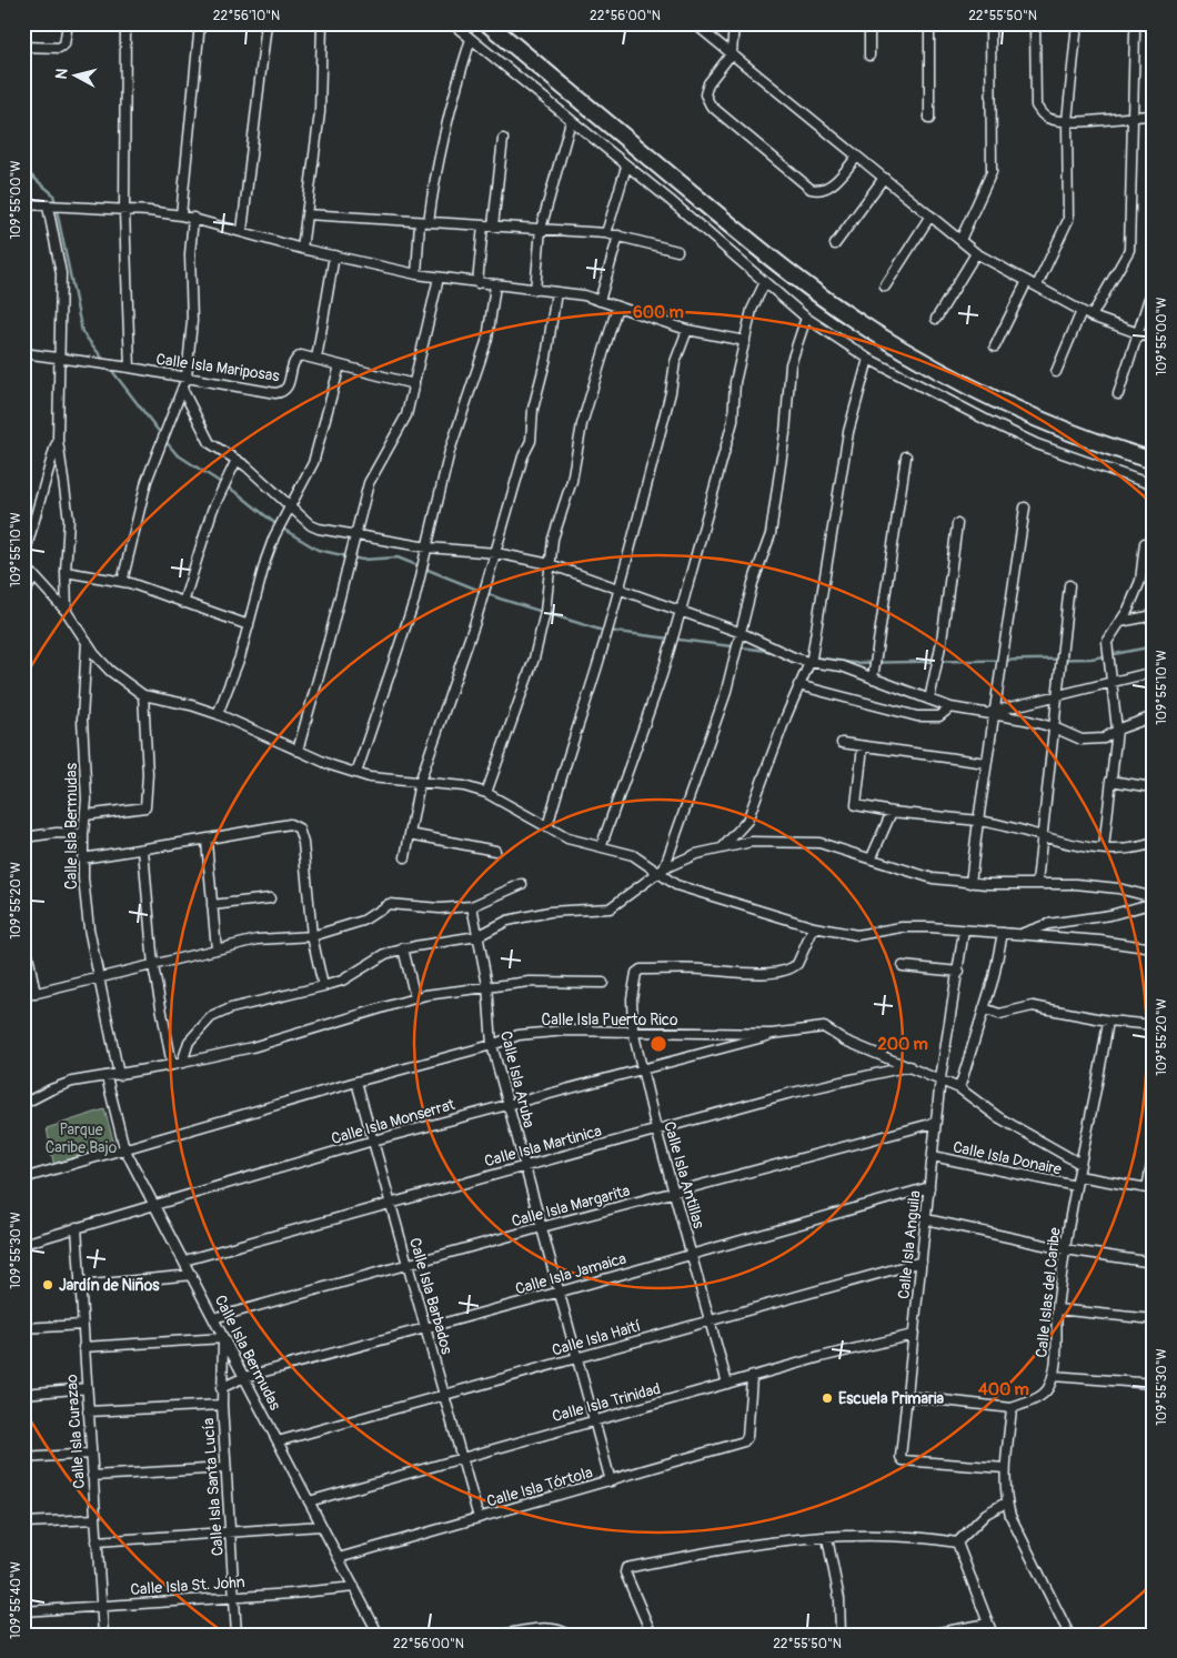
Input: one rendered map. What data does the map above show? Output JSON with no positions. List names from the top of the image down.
{
  "streets": {
    "street": [
      "Calle Isla Mariposas",
      "Calle Isla Bermudas",
      "Calle Isla Puerto Rico",
      "Calle Isla Aruba",
      "Calle Isla Monserrat",
      "Calle Isla Martinica",
      "Calle Isla Donaire",
      "Calle Isla Antillas",
      "Calle Isla Margarita",
      "Calle Isla Anguila",
      "Calle Isla Jamaica",
      "Calle Islas del Caribe",
      "Calle Isla Barbados",
      "Calle Isla Haití",
      "Calle Isla Trinidad",
      "Calle Isla Curazao",
      "Calle Isla Santa Lucía",
      "Calle Isla Tórtola",
      "Calle Isla St. John"
    ]
  },
  "crossings": [
    ["Calle Isla Bermudas", "Calle Isla Puerto Rico"],
    ["Calle Isla Bermudas", "Calle Isla Monserrat"],
    ["Calle Isla Bermudas", "Calle Isla Martinica"],
    ["Calle Isla Bermudas", "Calle Isla Margarita"],
    ["Calle Isla Bermudas", "Calle Isla Jamaica"],
    ["Calle Isla Bermudas", "Calle Isla Haití"],
    ["Calle Isla Bermudas", "Calle Isla Trinidad"],
    ["Calle Isla Bermudas", "Calle Isla Santa Lucía"],
    ["Calle Isla Bermudas", "Calle Isla Tórtola"],
    ["Calle Isla Bermudas", "Calle Isla St. John"],
    ["Calle Isla Puerto Rico", "Calle Isla Aruba"],
    ["Calle Isla Puerto Rico", "Calle Isla Monserrat"],
    ["Calle Isla Puerto Rico", "Calle Isla Martinica"],
    ["Calle Isla Puerto Rico", "Calle Isla Antillas"],
    ["Calle Isla Puerto Rico", "Calle Isla Anguila"],
    ["Calle Isla Puerto Rico", "Calle Islas del Caribe"],
    ["Calle Isla Puerto Rico", "Calle Isla Barbados"],
    ["Calle Isla Aruba", "Calle Isla Monserrat"],
    ["Calle Isla Aruba", "Calle Isla Martinica"],
    ["Calle Isla Aruba", "Calle Isla Margarita"],
    ["Calle Isla Aruba", "Calle Isla Jamaica"],
    ["Calle Isla Aruba", "Calle Isla Haití"],
    ["Calle Isla Aruba", "Calle Isla Trinidad"],
    ["Calle Isla Aruba", "Calle Isla Tórtola"],
    ["Calle Isla Monserrat", "Calle Isla Antillas"],
    ["Calle Isla Monserrat", "Calle Isla Barbados"],
    ["Calle Isla Monserrat", "Calle Isla Curazao"],
    ["Calle Isla Martinica", "Calle Isla Antillas"],
    ["Calle Isla Martinica", "Calle Isla Barbados"],
    ["Calle Isla Donaire", "Calle Isla Anguila"],
    ["Calle Isla Donaire", "Calle Islas del Caribe"],
    ["Calle Isla Antillas", "Calle Isla Margarita"],
    ["Calle Isla Antillas", "Calle Isla Jamaica"],
    ["Calle Isla Antillas", "Calle Isla Haití"],
    ["Calle Isla Antillas", "Calle Isla Trinidad"],
    ["Calle Isla Margarita", "Calle Isla Anguila"],
    ["Calle Isla Margarita", "Calle Isla Barbados"],
    ["Calle Isla Anguila", "Calle Isla Jamaica"],
    ["Calle Isla Anguila", "Calle Isla Haití"],
    ["Calle Isla Anguila", "Calle Isla Trinidad"],
    ["Calle Isla Jamaica", "Calle Isla Barbados"],
    ["Calle Isla Jamaica", "Calle Isla Santa Lucía"],
    ["Calle Isla Barbados", "Calle Isla Haití"],
    ["Calle Isla Barbados", "Calle Isla Trinidad"],
    ["Calle Isla Barbados", "Calle Isla Tórtola"],
    ["Calle Isla Trinidad", "Calle Isla Tórtola"],
    ["Calle Isla Curazao", "Calle Isla St. John"],
    ["Calle Isla Santa Lucía", "Calle Isla St. John"]
  ],
  "parks": ["Parque Caribe Bajo"],
  "places": ["Jardín de Niños", "Escuela Primaria"],
  "north": "left",
  "coordinates": [
    "22°56'10\"N",
    "22°56'00\"N",
    "22°55'50\"N",
    "109°55'00\"W",
    "109°55'10\"W",
    "109°55'20\"W",
    "109°55'30\"W",
    "109°55'40\"W"
  ],
  "rings": ["600 m", "200 m", "400 m"]
}
